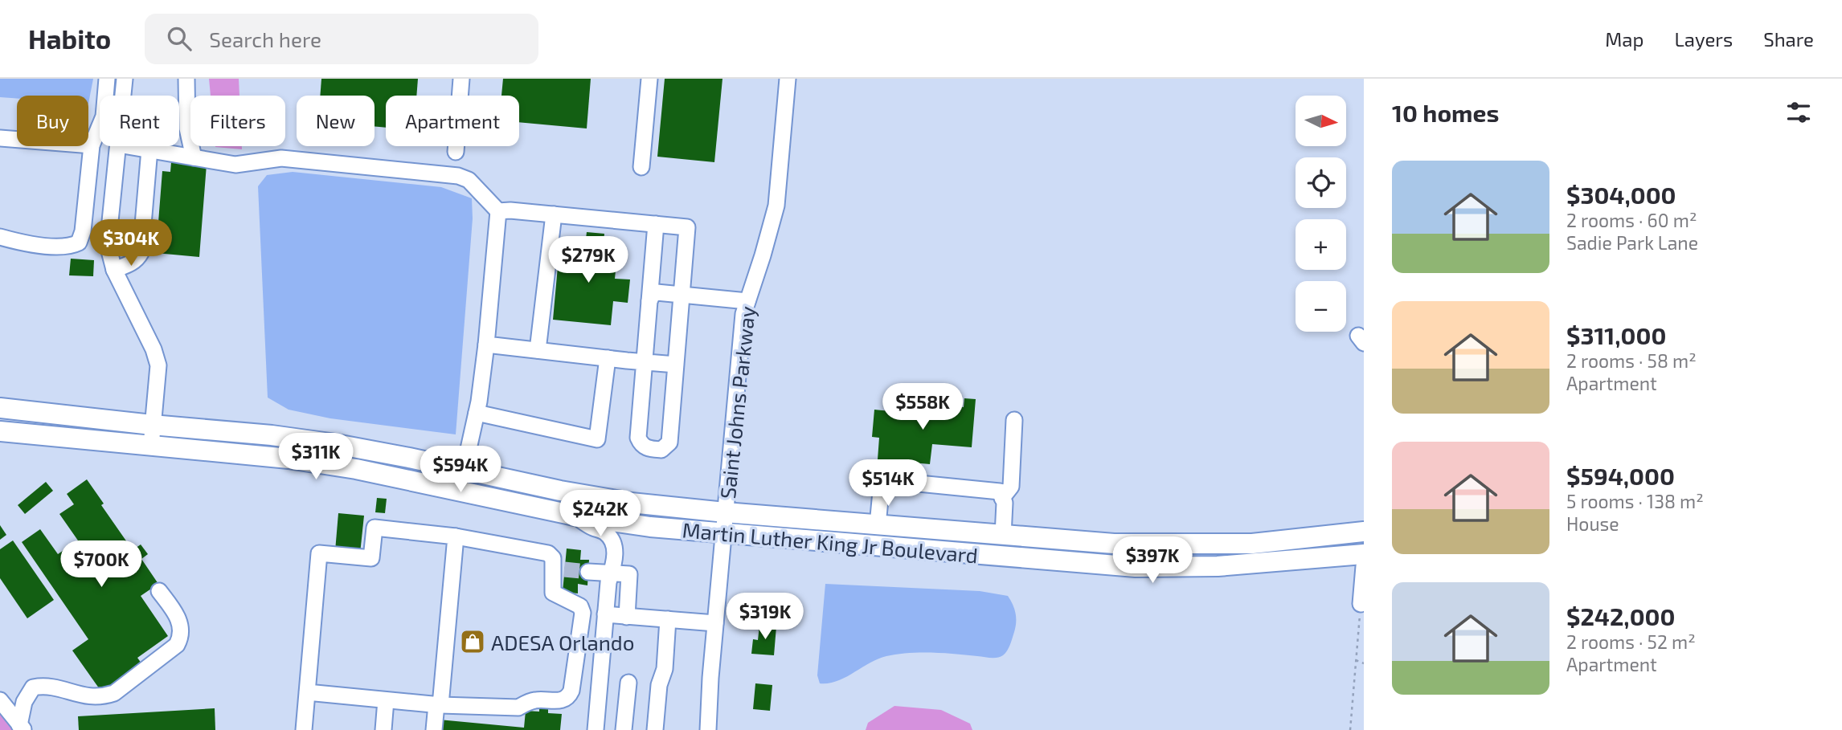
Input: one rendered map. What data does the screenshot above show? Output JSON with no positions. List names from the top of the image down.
{
  "streets": {
    "main road": ["Martin Luther King Jr Boulevard"],
    "street": ["Saint Johns Parkway"]
  },
  "crossings": [
    ["Saint Johns Parkway", "Martin Luther King Jr Boulevard"]
  ],
  "places": {
    "shop": ["ADESA Orlando"]
  },
  "north": "right",
  "page": {
    "header": "Habito",
    "search": "Search here",
    "nav": ["Map", "Layers", "Share"],
    "heading": "10 homes",
    "map_buttons": ["+", "−"],
    "chip": [
      "Buy",
      "Rent",
      "Filters",
      "New",
      "Apartment"
    ],
    "list": [
      {
        "name": "$304,000",
        "note": "2 rooms · 60 m² · Sadie Park Lane"
      },
      {
        "name": "$311,000",
        "note": "2 rooms · 58 m² · Apartment"
      },
      {
        "name": "$594,000",
        "note": "5 rooms · 138 m² · House"
      },
      {
        "name": "$242,000",
        "note": "2 rooms · 52 m² · Apartment"
      }
    ],
    "price": [
      "$304K",
      "$279K",
      "$558K",
      "$311K",
      "$594K",
      "$514K",
      "$242K",
      "$397K",
      "$700K",
      "$319K"
    ]
  }
}
